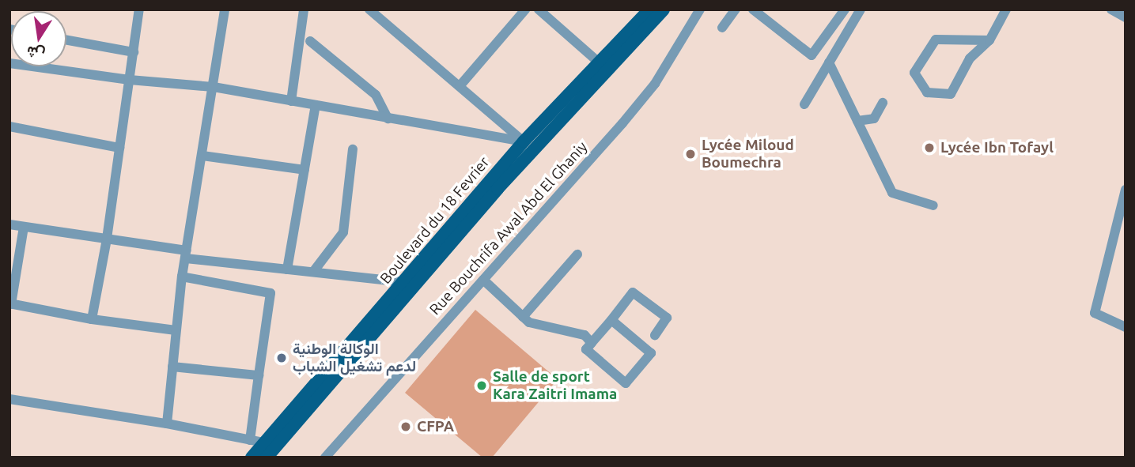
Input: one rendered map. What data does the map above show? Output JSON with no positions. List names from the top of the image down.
{
  "streets": {
    "main road": ["Boulevard du 18 Fevrier"],
    "street": ["Rue Bouchrifa Awal Abd El Ghaniy"]
  },
  "places": [
    "Lycée Ibn Tofayl",
    "Lycée Miloud Boumechra",
    "الوكالة الوطنية لدعم تشغيل الشباب",
    "Salle de sport Kara Zaitri Imama",
    "CFPA"
  ],
  "north": "bottom"
}
